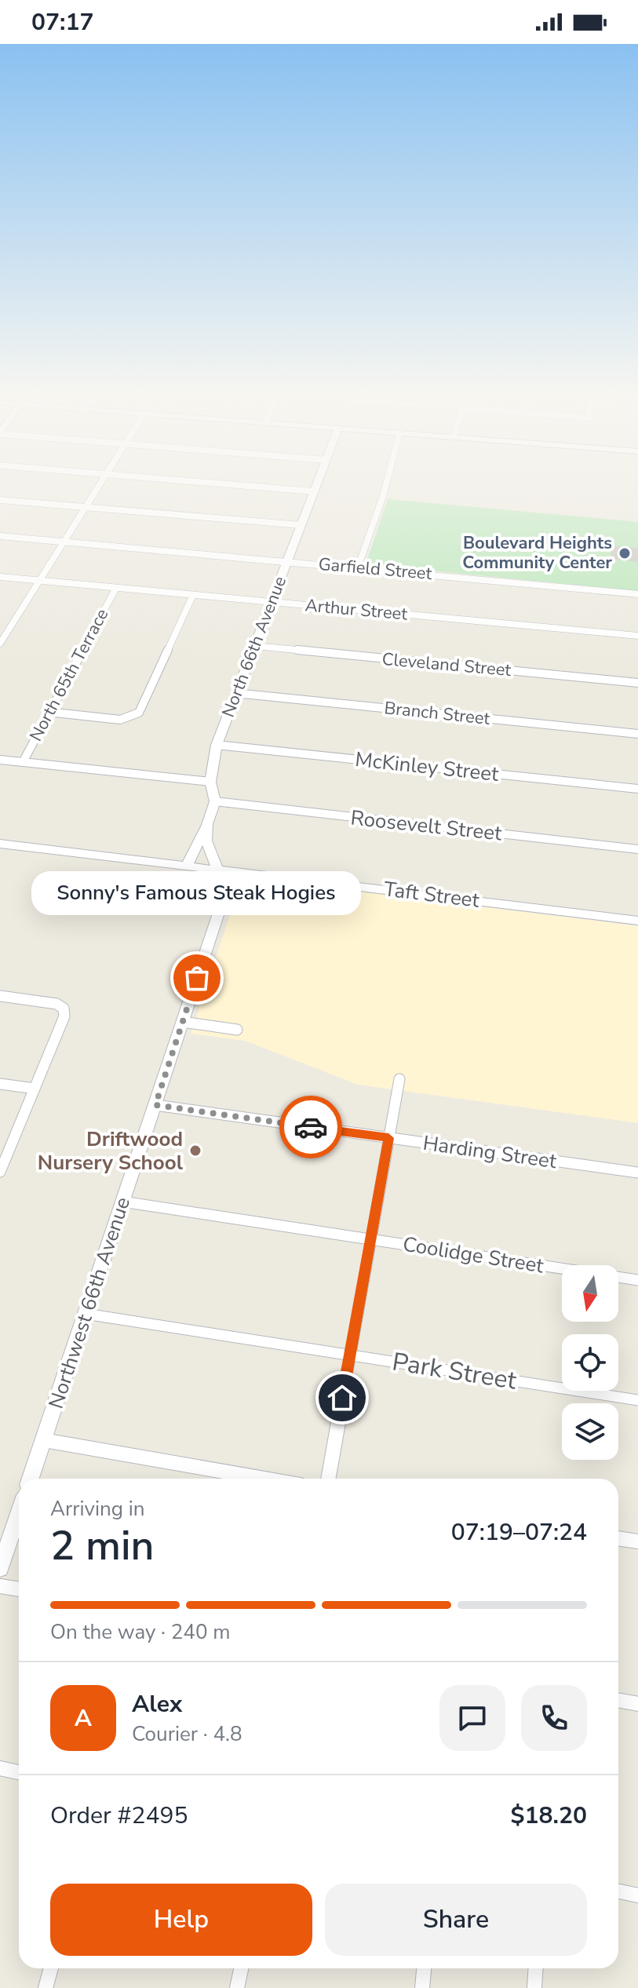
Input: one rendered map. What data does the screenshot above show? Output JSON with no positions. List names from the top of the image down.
{
  "streets": {
    "street": [
      "Garfield Street",
      "Arthur Street",
      "North 66th Avenue",
      "Cleveland Street",
      "North 65th Terrace",
      "Branch Street",
      "McKinley Street",
      "Roosevelt Street",
      "Taft Street",
      "Harding Street",
      "Coolidge Street",
      "Northwest 66th Avenue",
      "Park Street"
    ]
  },
  "crossings": [
    ["Garfield Street", "North 66th Avenue"],
    ["Arthur Street", "North 66th Avenue"],
    ["Arthur Street", "North 65th Terrace"],
    ["North 66th Avenue", "Cleveland Street"],
    ["North 66th Avenue", "Branch Street"],
    ["North 66th Avenue", "McKinley Street"],
    ["North 66th Avenue", "Roosevelt Street"],
    ["Taft Street", "Northwest 66th Avenue"],
    ["Harding Street", "Northwest 66th Avenue"],
    ["Coolidge Street", "Northwest 66th Avenue"],
    ["Northwest 66th Avenue", "Park Street"]
  ],
  "places": ["Boulevard Heights Community Center", "Sonny's Famous Steak Hogies", "Driftwood Nursery School"],
  "north": "bottom",
  "page": {
    "status": "07:17",
    "bubble": "Sonny's Famous Steak Hogies",
    "heading": ["2 min", "Arriving in", "07:19–07:24"],
    "panel": [
      "Alex",
      "Courier · 4.8",
      "Order #2495",
      "$18.20"
    ],
    "bar": "On the way · 240 m",
    "round": "A",
    "buttons": ["Help", "Share"]
  }
}
